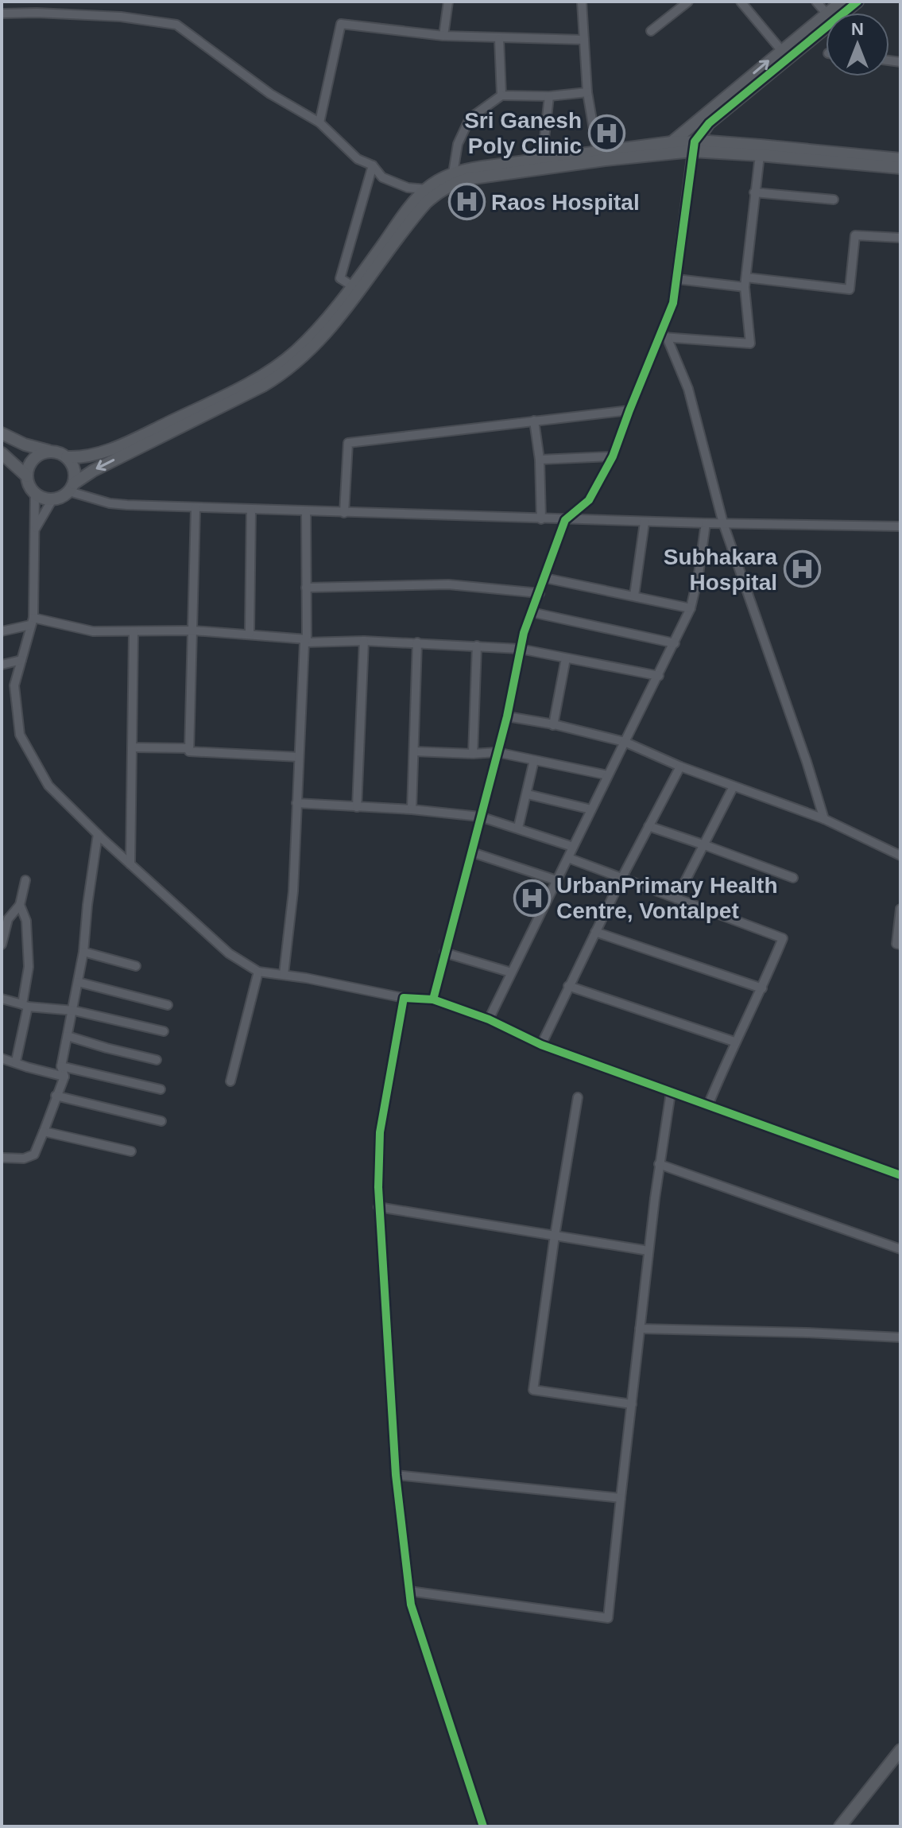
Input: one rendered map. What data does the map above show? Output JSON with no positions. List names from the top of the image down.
{
  "places": {
    "hospital": [
      "Sri Ganesh Poly Clinic",
      "Raos Hospital",
      "Subhakara Hospital",
      "UrbanPrimary Health Centre, Vontalpet"
    ]
  },
  "north": "top"
}
